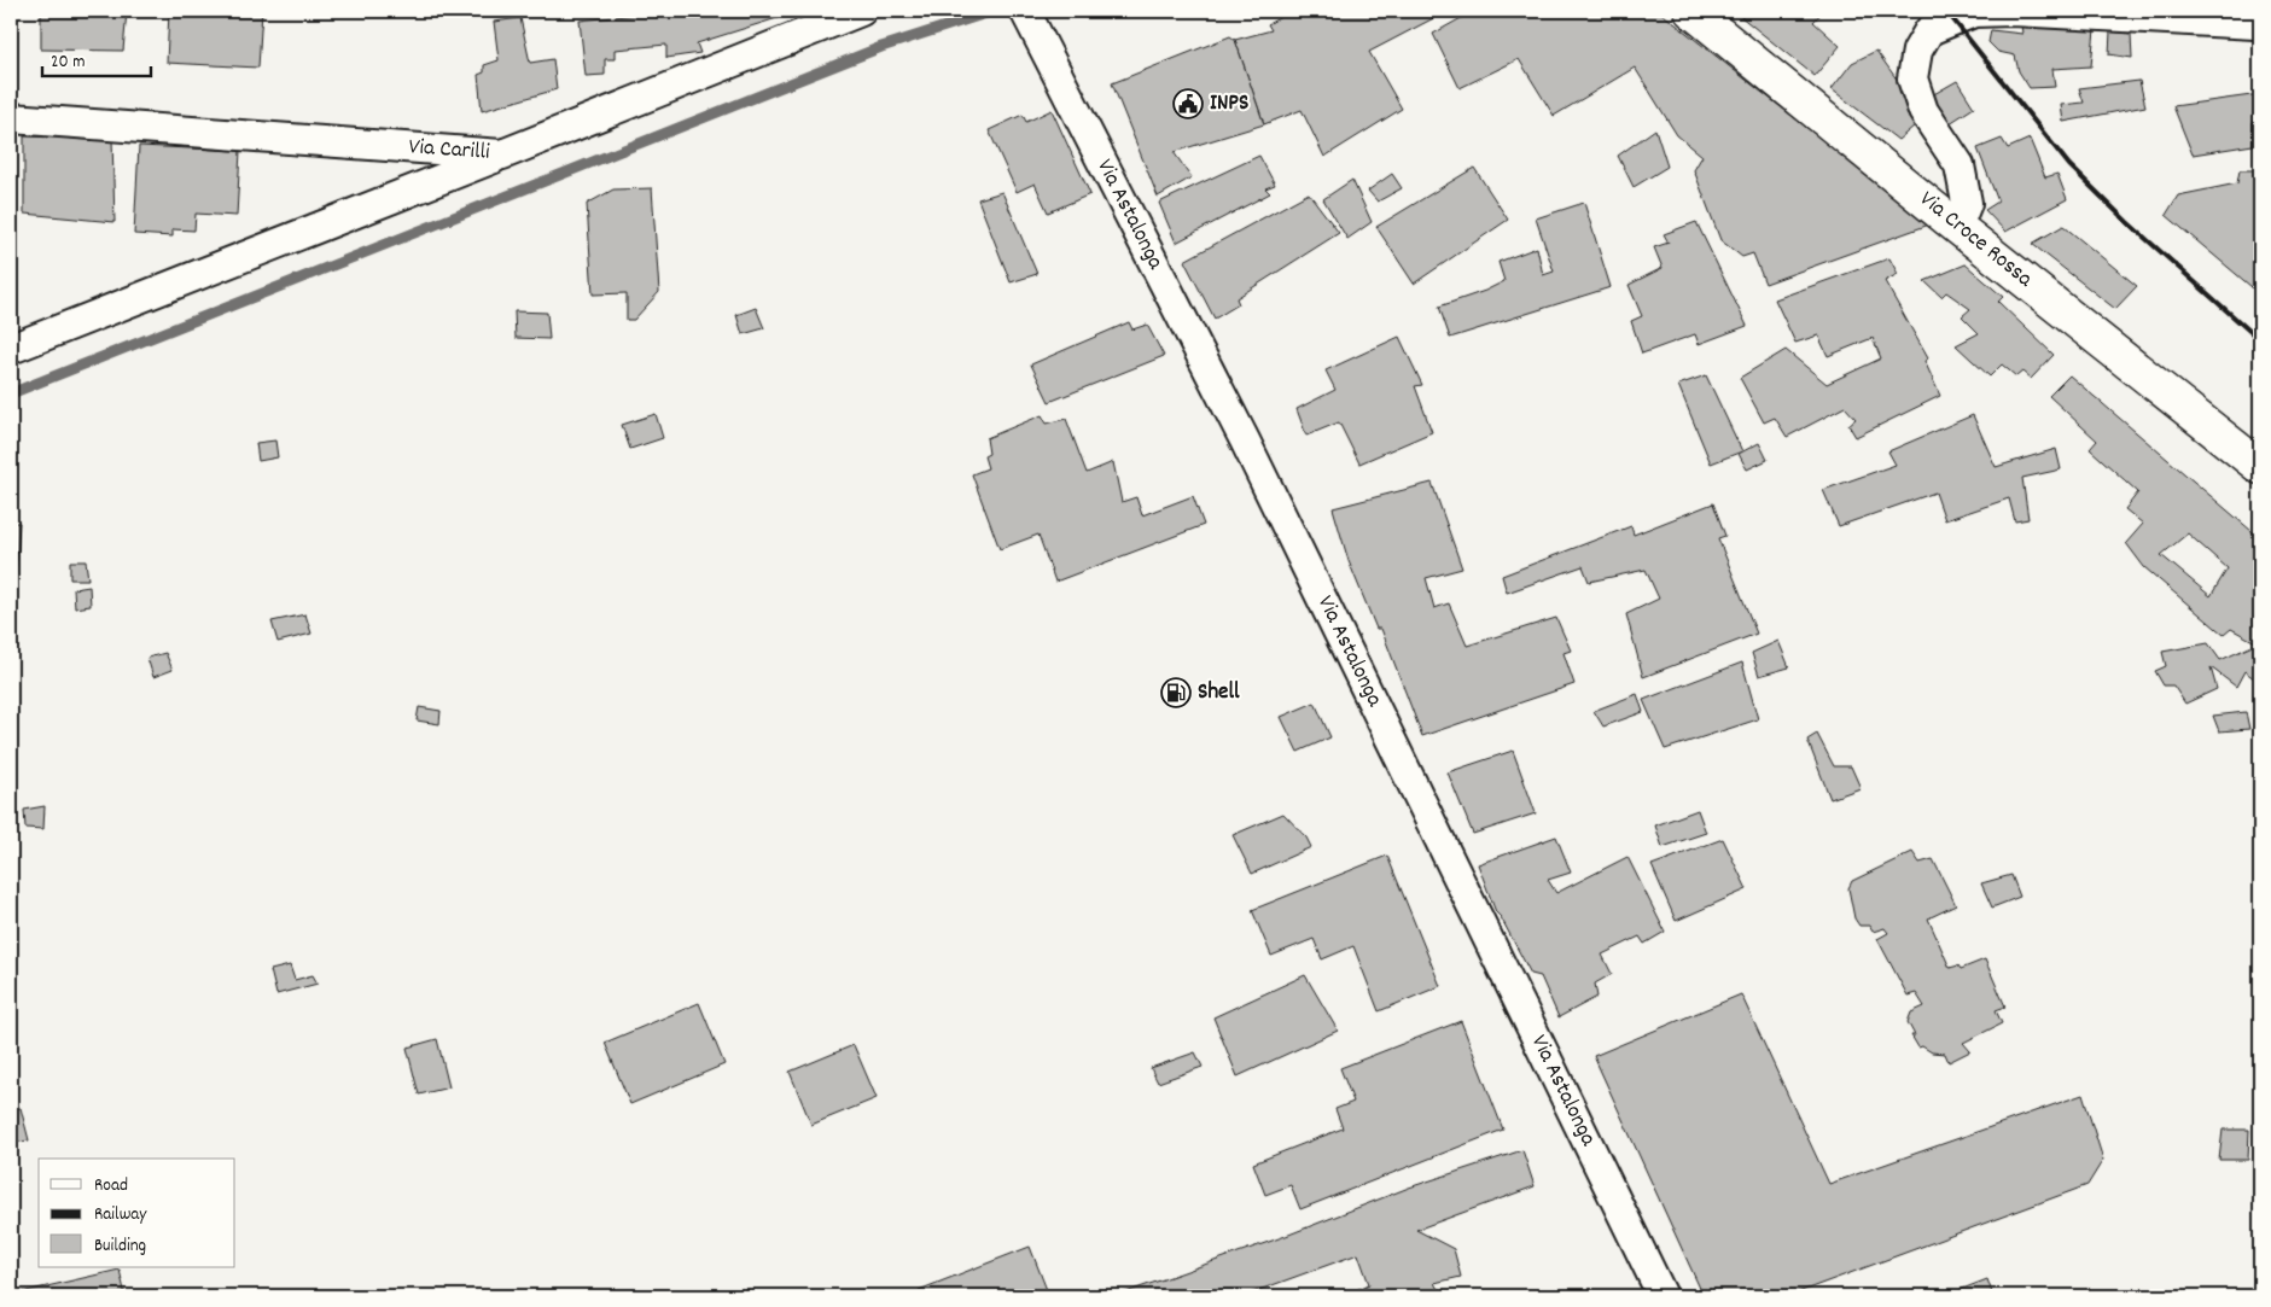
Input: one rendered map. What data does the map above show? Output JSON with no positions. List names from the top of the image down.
{
  "streets": {
    "main road": ["Via Croce Rossa"],
    "street": ["Via Carilli", "Via Astalonga"]
  },
  "places": {
    "public building": ["INPS"],
    "fuel station": ["Shell"]
  },
  "legend": ["Road", "Railway", "Building"],
  "scale_bar": "20 m"
}
